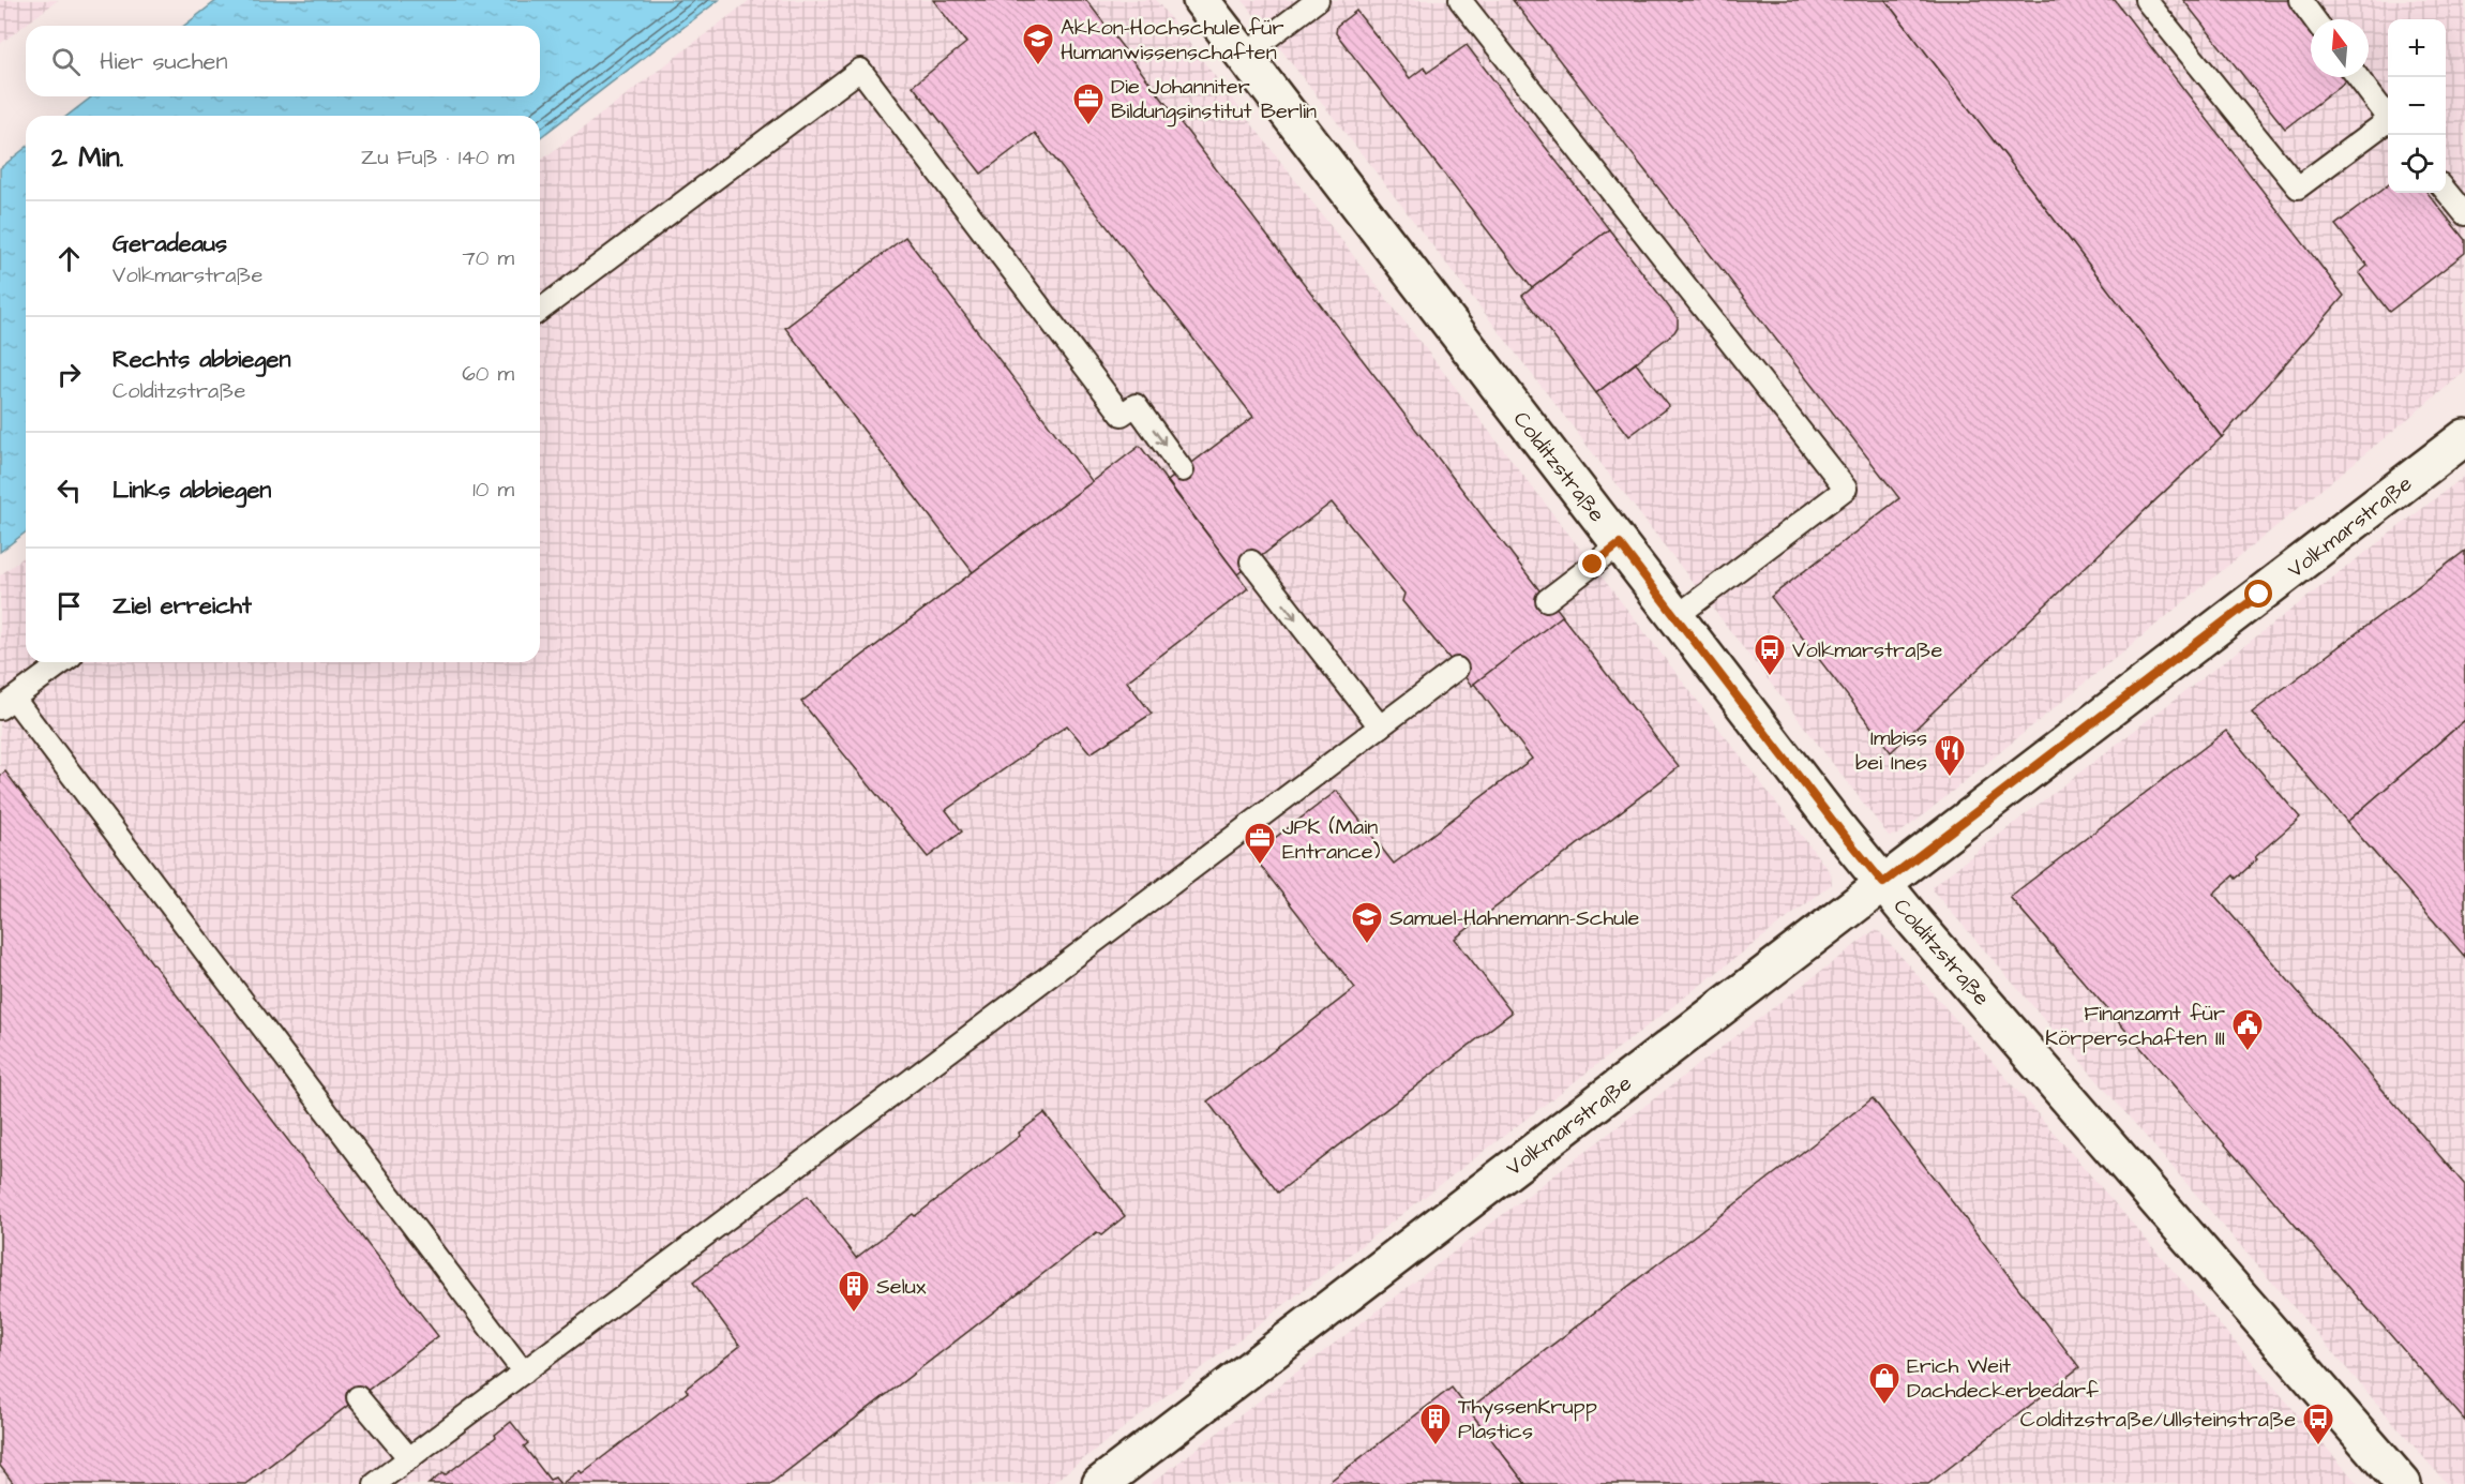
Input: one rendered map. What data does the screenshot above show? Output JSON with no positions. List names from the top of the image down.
{
  "streets": {
    "street": ["Colditzstraße", "Volkmarstraße"]
  },
  "crossings": [
    ["Colditzstraße", "Volkmarstraße"]
  ],
  "places": {
    "school or university": ["Akkon-Hochschule für Humanwissenschaften", "Samuel-Hahnemann-Schule"],
    "office": ["Die Johanniter Bildungsinstitut Berlin", "JPK (Main Entrance)"],
    "bus stop": ["Volkmarstraße", "Colditzstraße/Ullsteinstraße"],
    "restaurant": ["Imbiss bei Ines"],
    "public building": ["Finanzamt für Körperschaften III"],
    "building": ["Selux", "ThyssenKrupp Plastics"],
    "shop": ["Erich Weit Dachdeckerbedarf"]
  },
  "north": "top",
  "page": {
    "map_buttons": ["+", "−"],
    "search": "Hier suchen",
    "heading": ["2 Min.", "Zu Fuß · 140 m"],
    "list": [
      ["Geradeaus", "Volkmarstraße", "70 m"],
      ["Rechts abbiegen", "Colditzstraße", "60 m"],
      ["Links abbiegen", "10 m"],
      "Ziel erreicht"
    ]
  }
}
